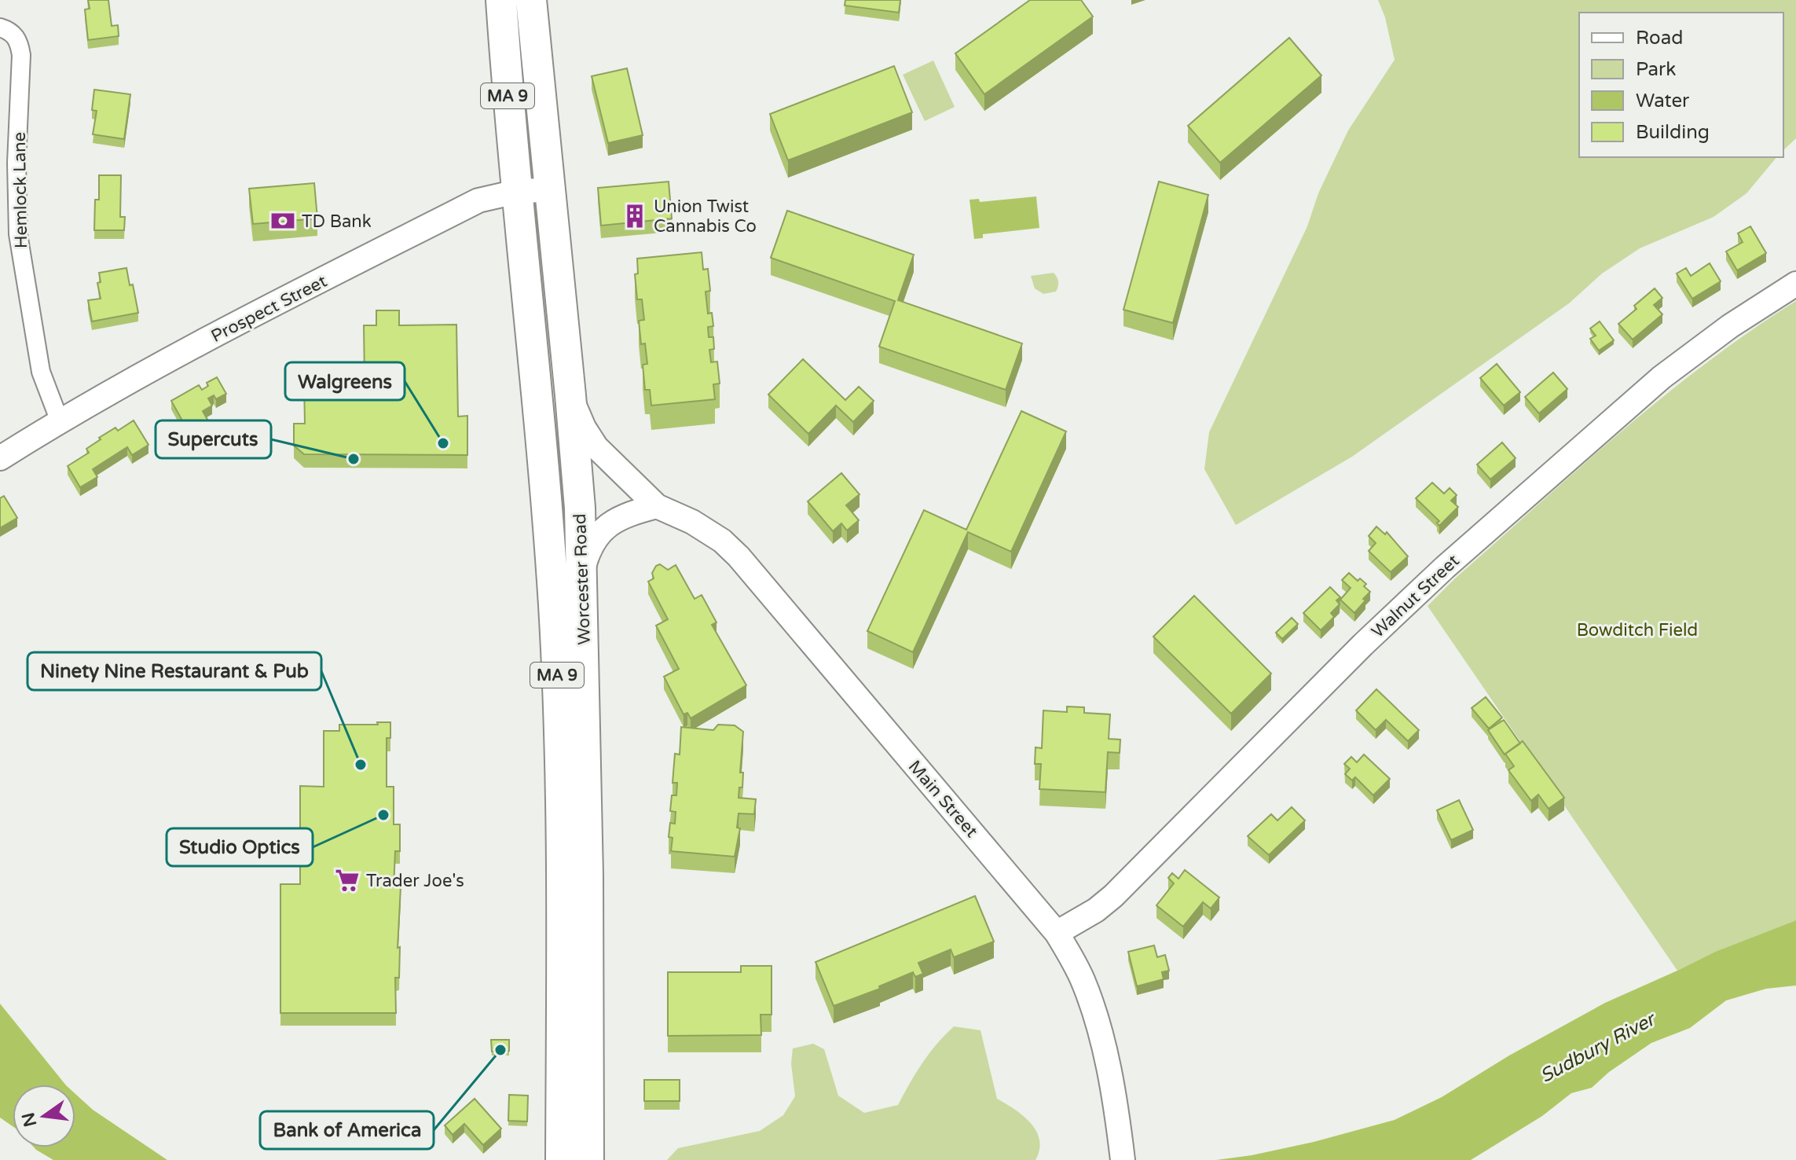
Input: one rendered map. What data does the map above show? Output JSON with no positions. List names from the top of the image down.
{
  "streets": {
    "highway": ["MA 9", "Worcester Road"],
    "street": [
      "Hemlock Lane",
      "Prospect Street",
      "Walnut Street",
      "Main Street"
    ]
  },
  "crossings": [
    ["Hemlock Lane", "Prospect Street"],
    ["Prospect Street", "Worcester Road"],
    ["Worcester Road", "Main Street"],
    ["Walnut Street", "Main Street"]
  ],
  "water": ["Sudbury River"],
  "parks": ["Bowditch Field"],
  "places": {
    "building": ["Union Twist Cannabis Co"],
    "bank": ["TD Bank"],
    "other": [
      "Walgreens",
      "Supercuts",
      "Ninety Nine Restaurant & Pub",
      "Studio Optics",
      "Bank of America"
    ],
    "supermarket": ["Trader Joe's"]
  },
  "legend": [
    "Road",
    "Park",
    "Water",
    "Building"
  ],
  "north": "left"
}
